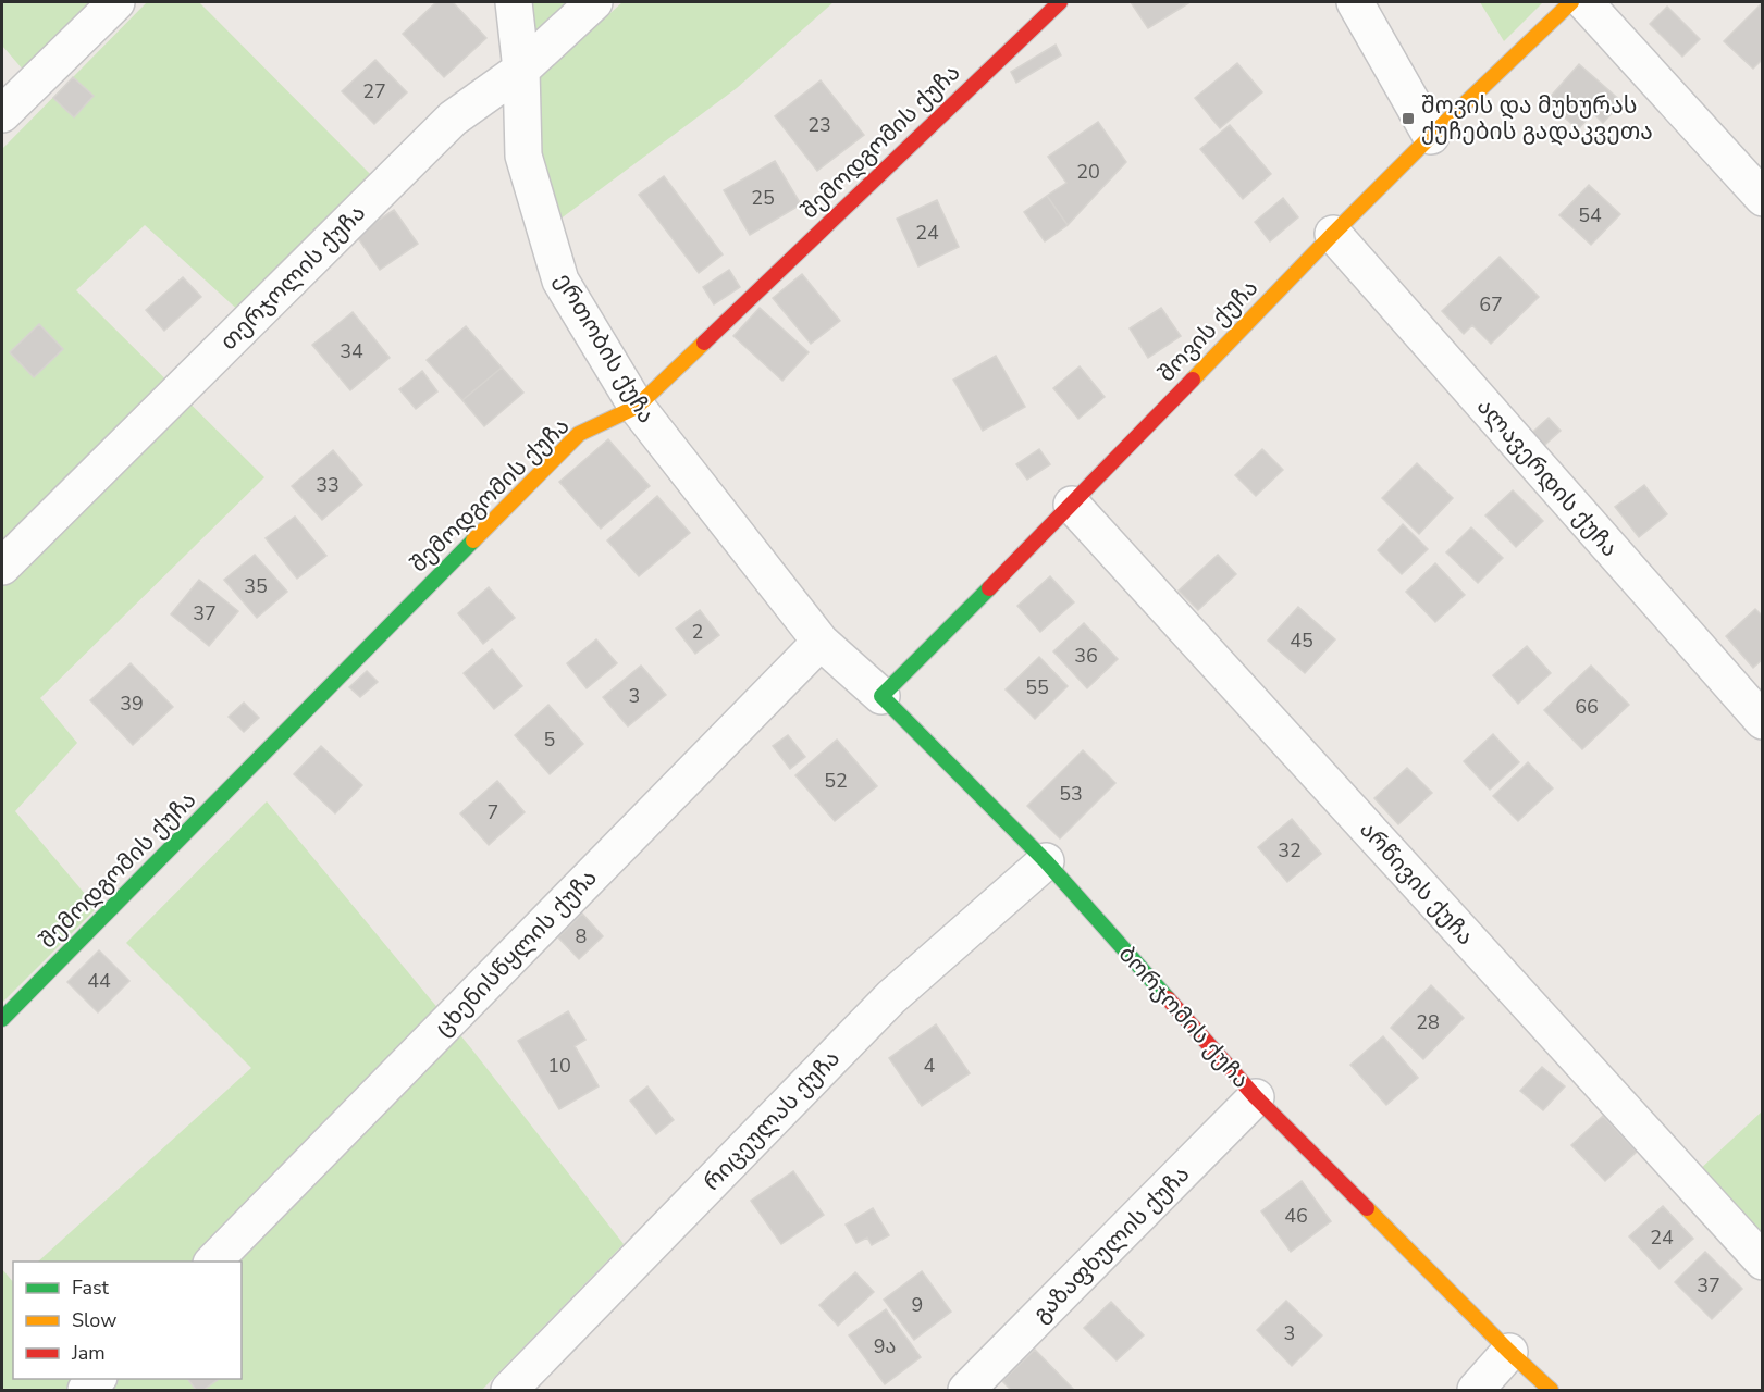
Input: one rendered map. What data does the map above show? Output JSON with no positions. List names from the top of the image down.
{
  "streets": {
    "street": [
      "შემოდგომის ქუჩა",
      "თერჯოლის ქუჩა",
      "შოვის ქუჩა",
      "ერთობის ქუჩა",
      "ალავერდის ქუჩა",
      "არწივის ქუჩა",
      "ცხენისწყლის ქუჩა",
      "ბორჯომის ქუჩა",
      "რიცეულას ქუჩა",
      "გაზაფხულის ქუჩა"
    ]
  },
  "crossings": [
    ["შემოდგომის ქუჩა", "ერთობის ქუჩა"],
    ["თერჯოლის ქუჩა", "ერთობის ქუჩა"],
    ["შოვის ქუჩა", "ალავერდის ქუჩა"],
    ["შოვის ქუჩა", "არწივის ქუჩა"],
    ["შოვის ქუჩა", "ბორჯომის ქუჩა"],
    ["ერთობის ქუჩა", "ცხენისწყლის ქუჩა"],
    ["ერთობის ქუჩა", "ბორჯომის ქუჩა"],
    ["ცხენისწყლის ქუჩა", "ბორჯომის ქუჩა"],
    ["ბორჯომის ქუჩა", "რიცეულას ქუჩა"],
    ["ბორჯომის ქუჩა", "გაზაფხულის ქუჩა"]
  ],
  "places": {
    "transit": ["შოვის და მუხურას ქუჩების გადაკვეთა"]
  },
  "house_numbers": [
    "27",
    "23",
    "20",
    "25",
    "54",
    "24",
    "67",
    "34",
    "33",
    "35",
    "37",
    "2",
    "45",
    "36",
    "55",
    "3",
    "39",
    "66",
    "5",
    "52",
    "53",
    "7",
    "32",
    "8",
    "44",
    "28",
    "10",
    "4",
    "46",
    "24",
    "37",
    "9",
    "3",
    "9ა"
  ],
  "legend": ["Fast", "Slow", "Jam"]
}
